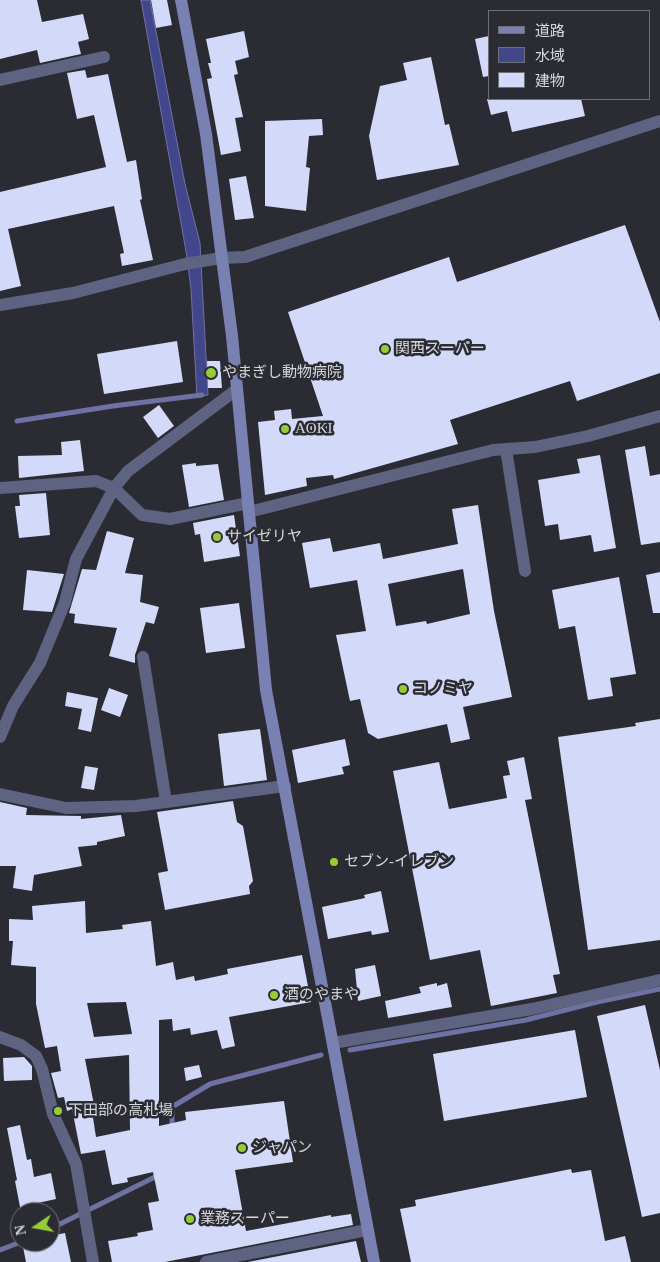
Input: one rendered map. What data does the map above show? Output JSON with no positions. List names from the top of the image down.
{
  "places": [
    "関西スーパー",
    "やまぎし動物病院",
    "AOKI",
    "サイゼリヤ",
    "コノミヤ",
    "セブン-イレブン",
    "酒のやまや",
    "下田部の高札場",
    "ジャパン",
    "業務スーパー"
  ],
  "legend": ["道路", "水域", "建物"],
  "north": "left"
}
